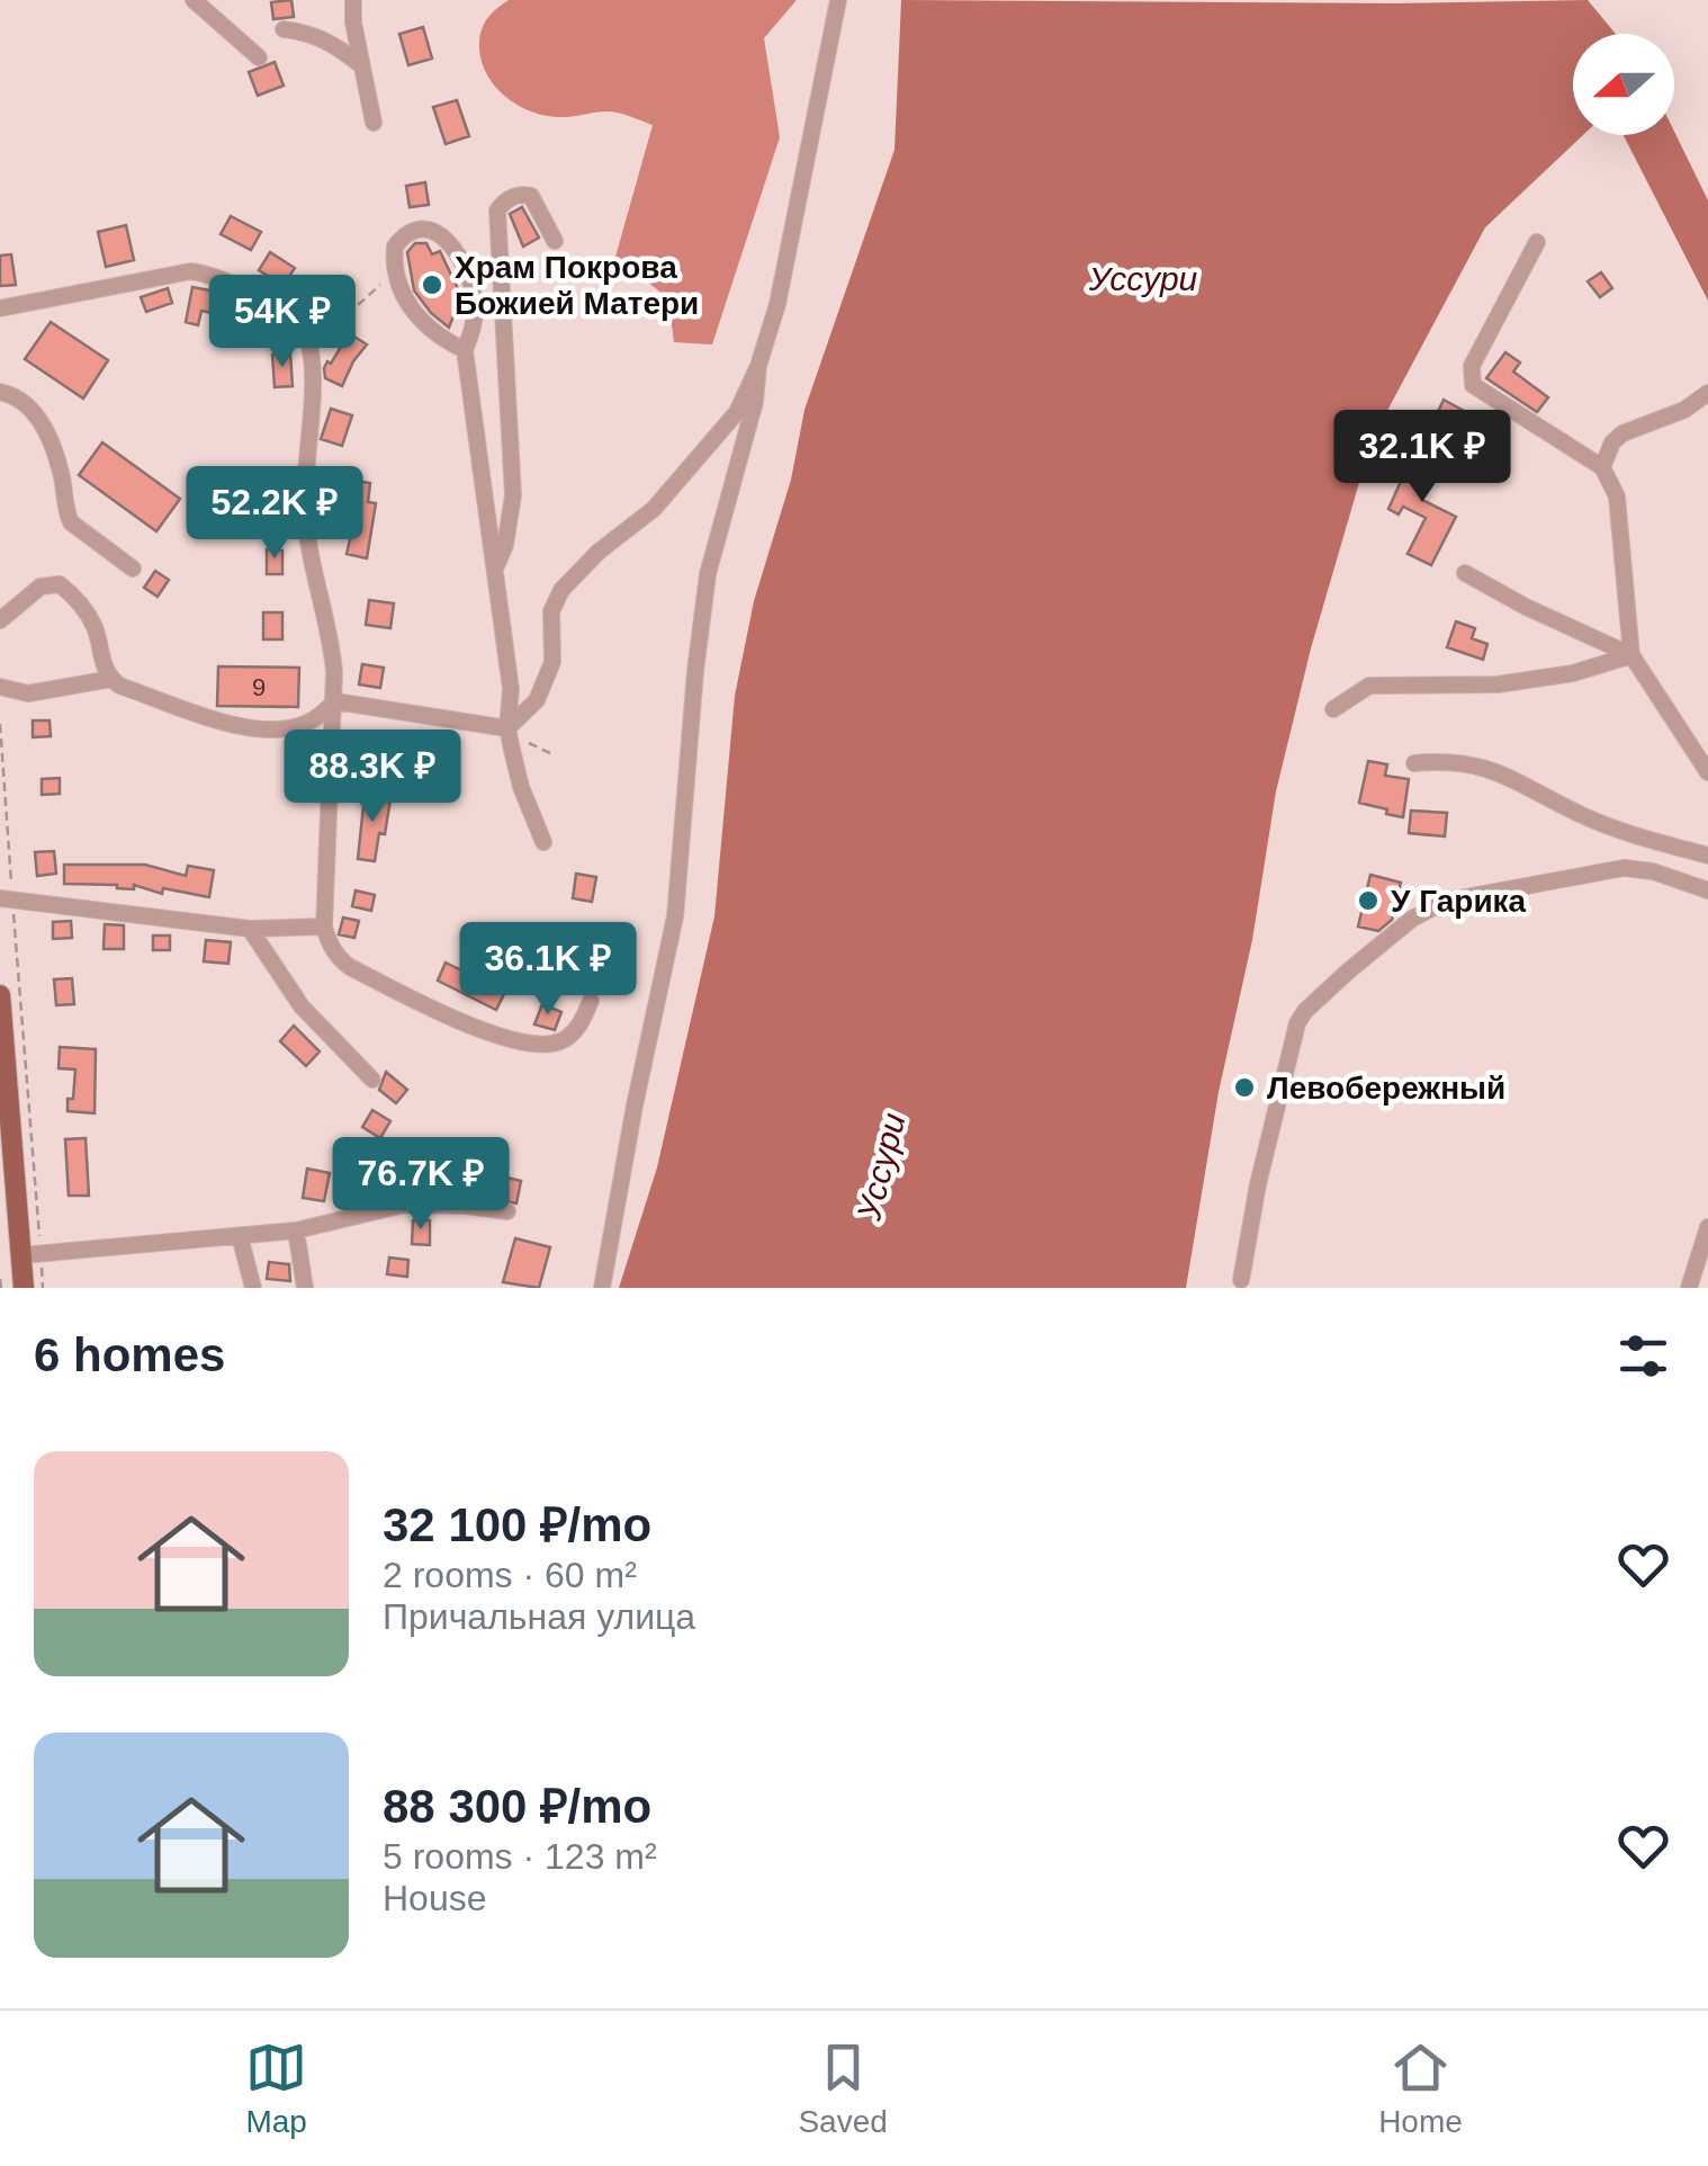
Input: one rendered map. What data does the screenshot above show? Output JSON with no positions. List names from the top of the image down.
{
  "water": ["Уссури"],
  "places": ["Храм Покрова Божией Матери", "У Гарика", "Левобережный"],
  "house_numbers": ["9"],
  "north": "left",
  "page": {
    "price": [
      "54K ₽",
      "32.1K ₽",
      "52.2K ₽",
      "88.3K ₽",
      "36.1K ₽",
      "76.7K ₽"
    ],
    "heading": "6 homes",
    "list": [
      {
        "name": "32 100 ₽/mo",
        "note": "2 rooms · 60 m² · Причальная улица"
      },
      {
        "name": "88 300 ₽/mo",
        "note": "5 rooms · 123 m² · House"
      }
    ],
    "tabs": ["Map", "Saved", "Home"]
  }
}
